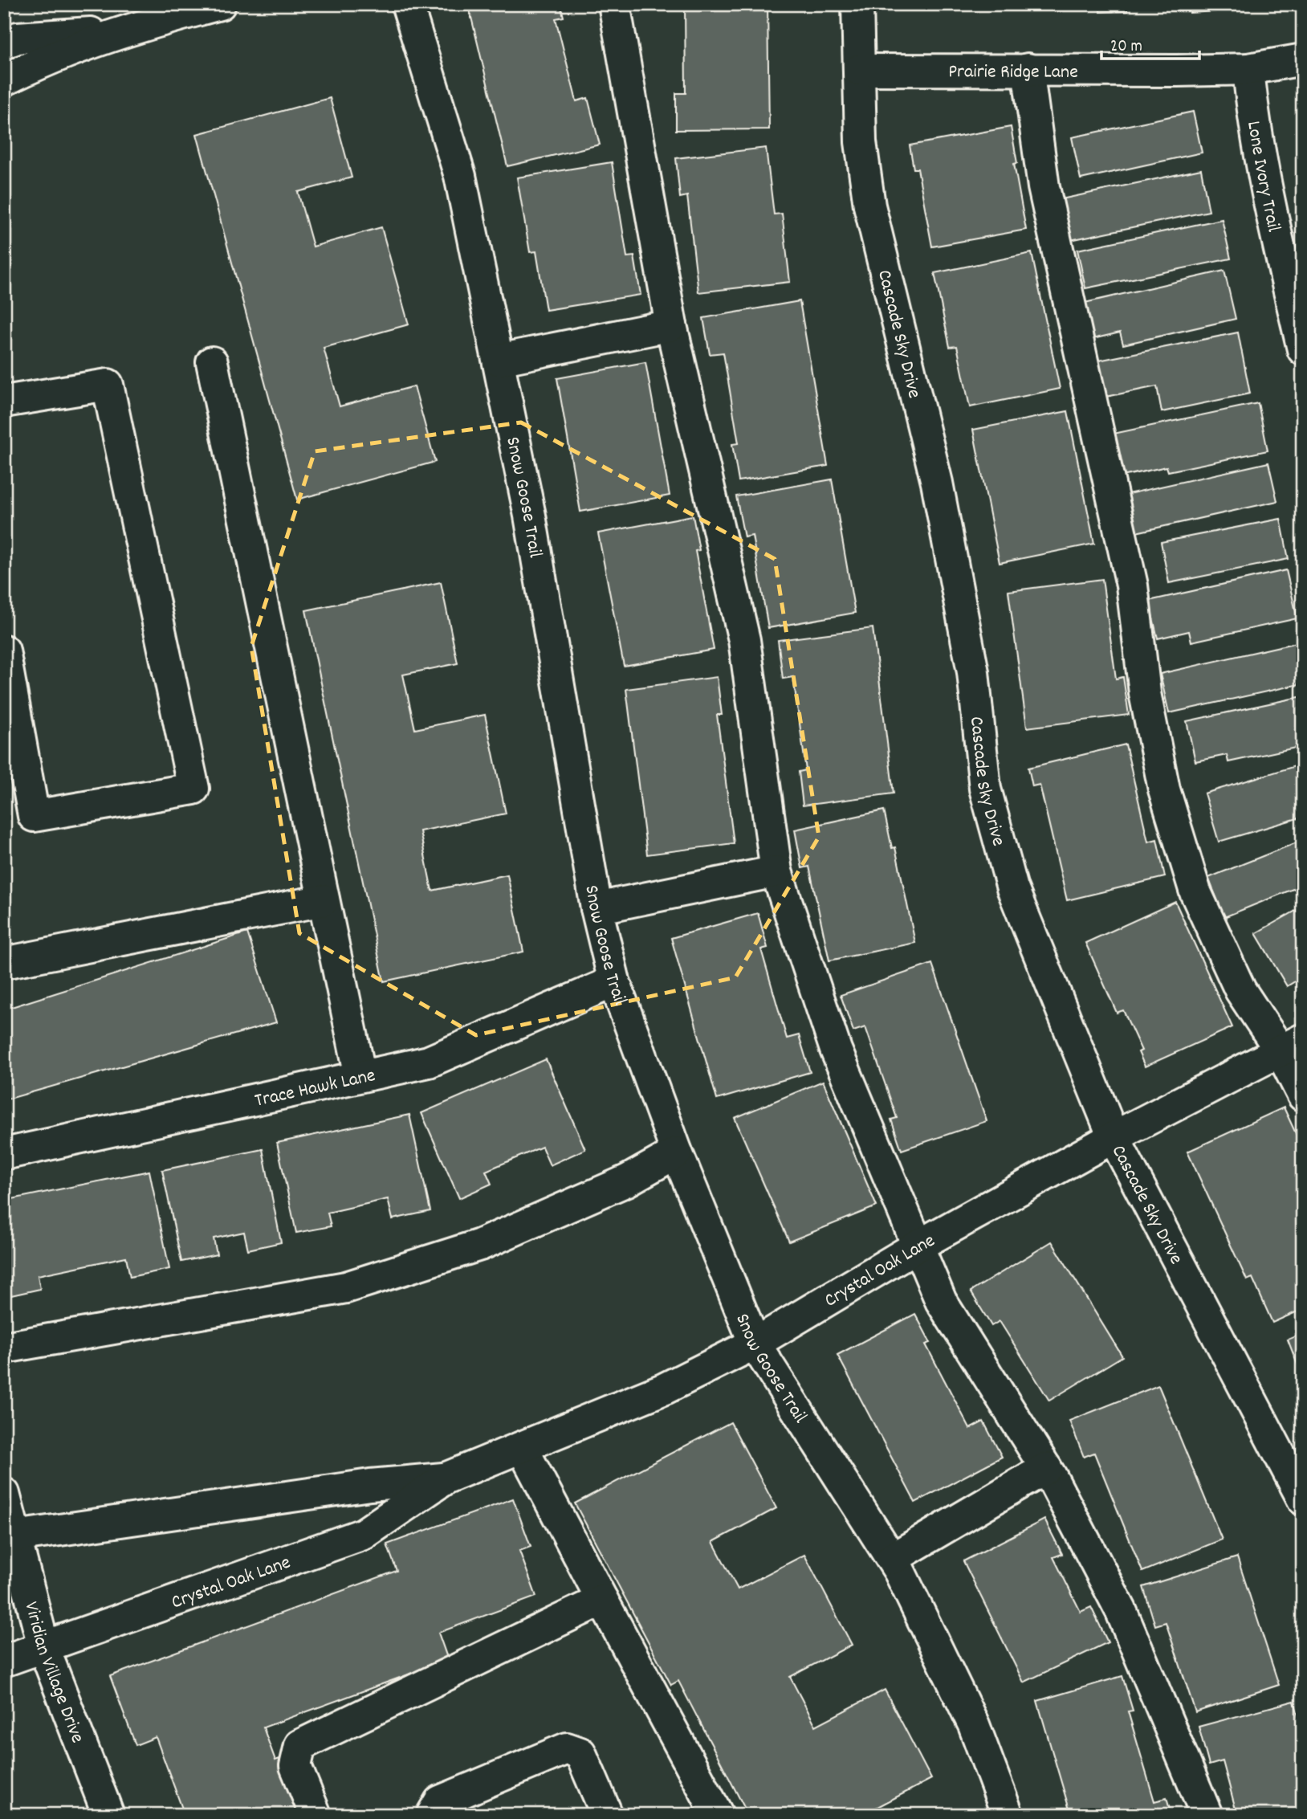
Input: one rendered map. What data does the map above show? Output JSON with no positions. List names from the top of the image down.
{
  "streets": {
    "street": [
      "Prairie Ridge Lane",
      "Lone Ivory Trail",
      "Cascade Sky Drive",
      "Snow Goose Trail",
      "Trace Hawk Lane",
      "Crystal Oak Lane",
      "Viridian Village Drive"
    ]
  },
  "crossings": [
    ["Prairie Ridge Lane", "Lone Ivory Trail"],
    ["Prairie Ridge Lane", "Cascade Sky Drive"],
    ["Cascade Sky Drive", "Crystal Oak Lane"],
    ["Snow Goose Trail", "Trace Hawk Lane"],
    ["Snow Goose Trail", "Crystal Oak Lane"],
    ["Crystal Oak Lane", "Viridian Village Drive"]
  ],
  "scale_bar": "20 m"
}
